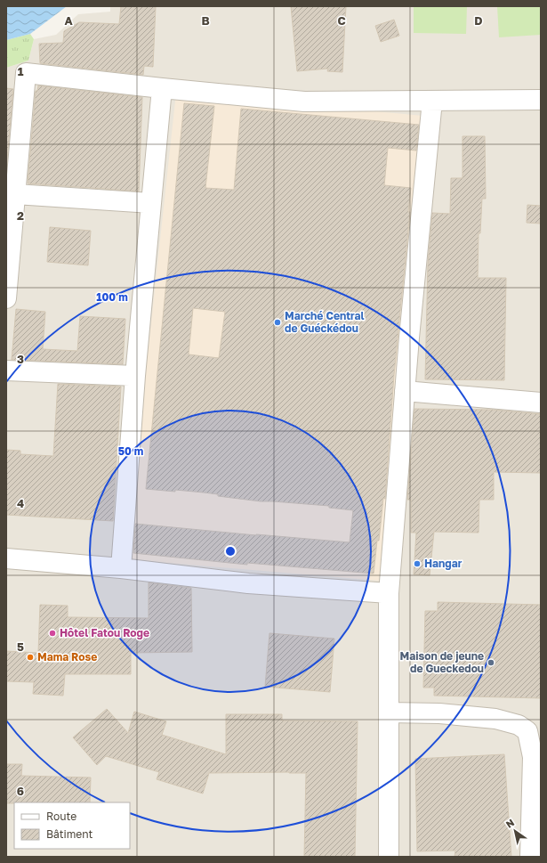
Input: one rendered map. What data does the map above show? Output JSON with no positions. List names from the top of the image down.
{
  "places": [
    "Marché Central de Guéckédou",
    "Hangar",
    "Hôtel Fatou Roge",
    "Mama Rose",
    "Maison de jeune de Gueckedou"
  ],
  "legend": ["Route", "Bâtiment"],
  "north": "top left",
  "grid": {
    "columns": [
      "A",
      "B",
      "C",
      "D"
    ],
    "rows": [
      "1",
      "2",
      "3",
      "4",
      "5",
      "6"
    ]
  },
  "rings": ["100 m", "50 m"]
}
